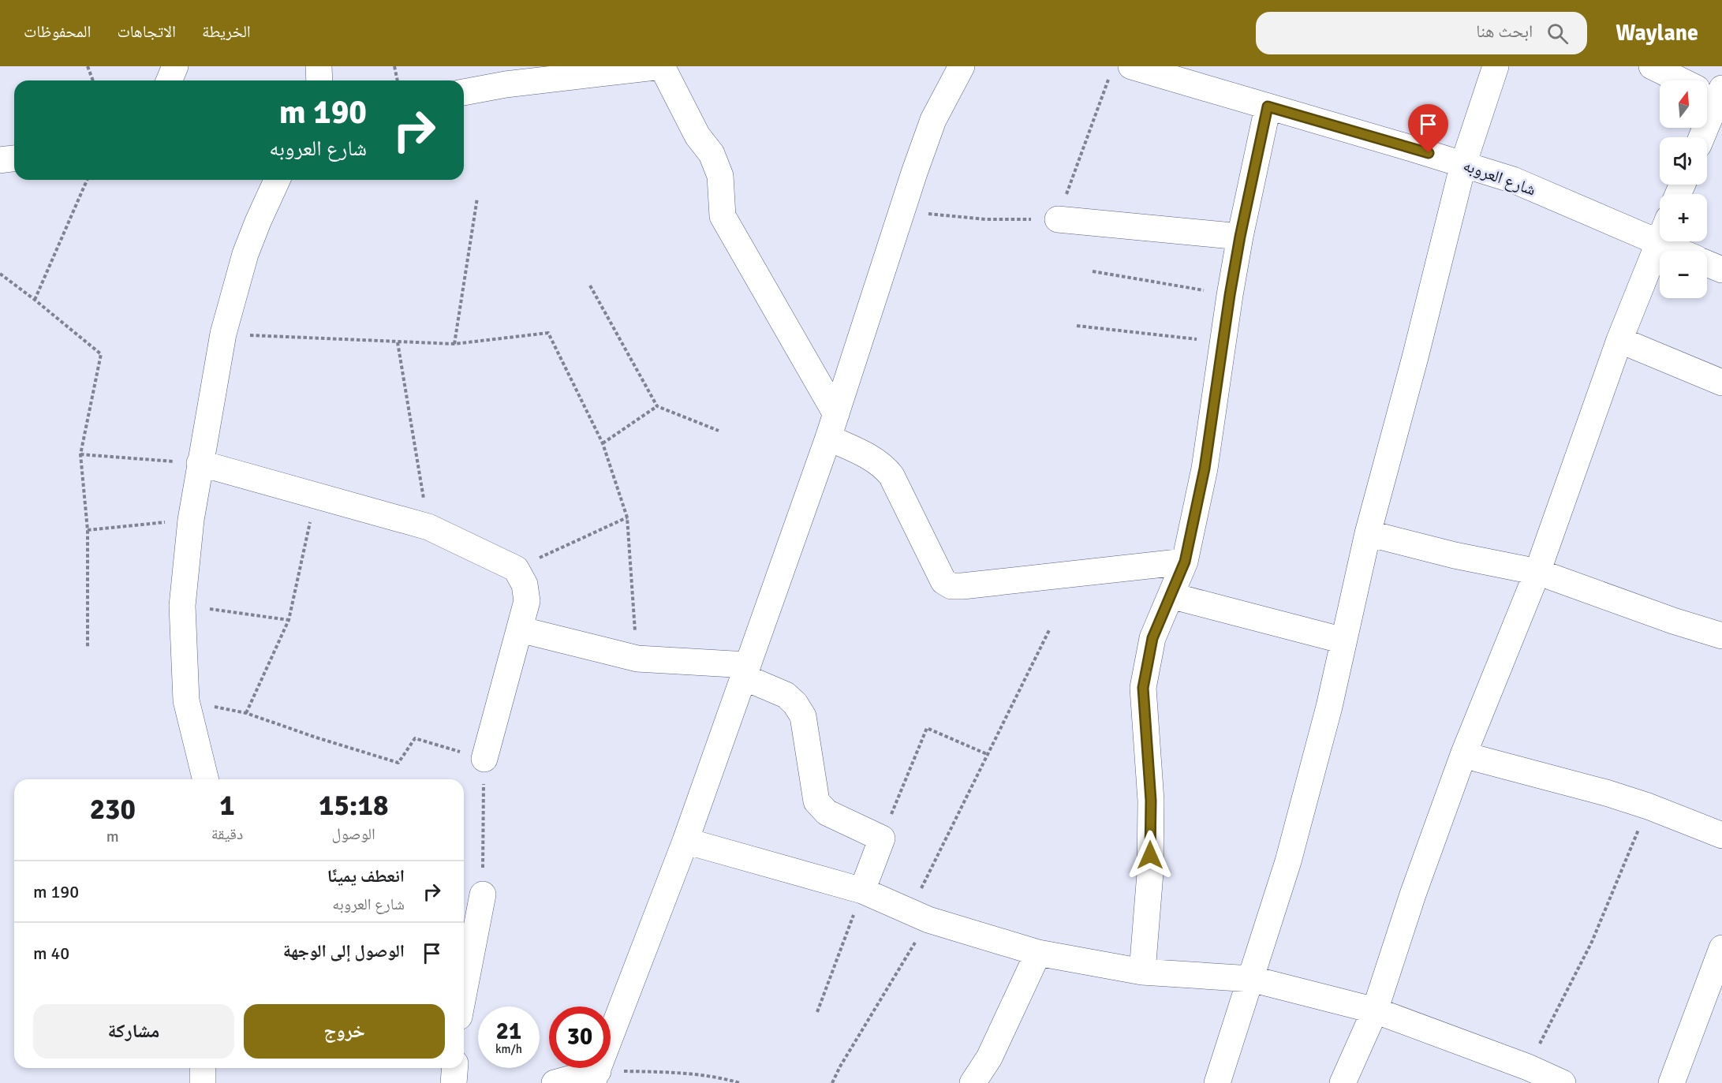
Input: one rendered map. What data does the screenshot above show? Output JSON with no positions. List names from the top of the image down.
{
  "streets": {
    "street": ["شارع العروبه"]
  },
  "north": "top",
  "page": {
    "header": "Waylane",
    "search": "ابحث هنا",
    "nav": ["الخريطة", "الاتجاهات", "المحفوظات"],
    "map_buttons": ["+", "−"],
    "turn": ["190 m", "شارع العروبه"],
    "eta": [
      "15:18",
      "الوصول",
      "1",
      "دقيقة",
      "230",
      "m"
    ],
    "list": [
      {
        "name": "انعطف يمينًا",
        "note": "شارع العروبه",
        "value": "190 m"
      },
      {
        "name": "الوصول إلى الوجهة",
        "value": "40 m"
      }
    ],
    "buttons": ["خروج", "مشاركة"],
    "speed": "21 km/h",
    "limit": "30"
  }
}
